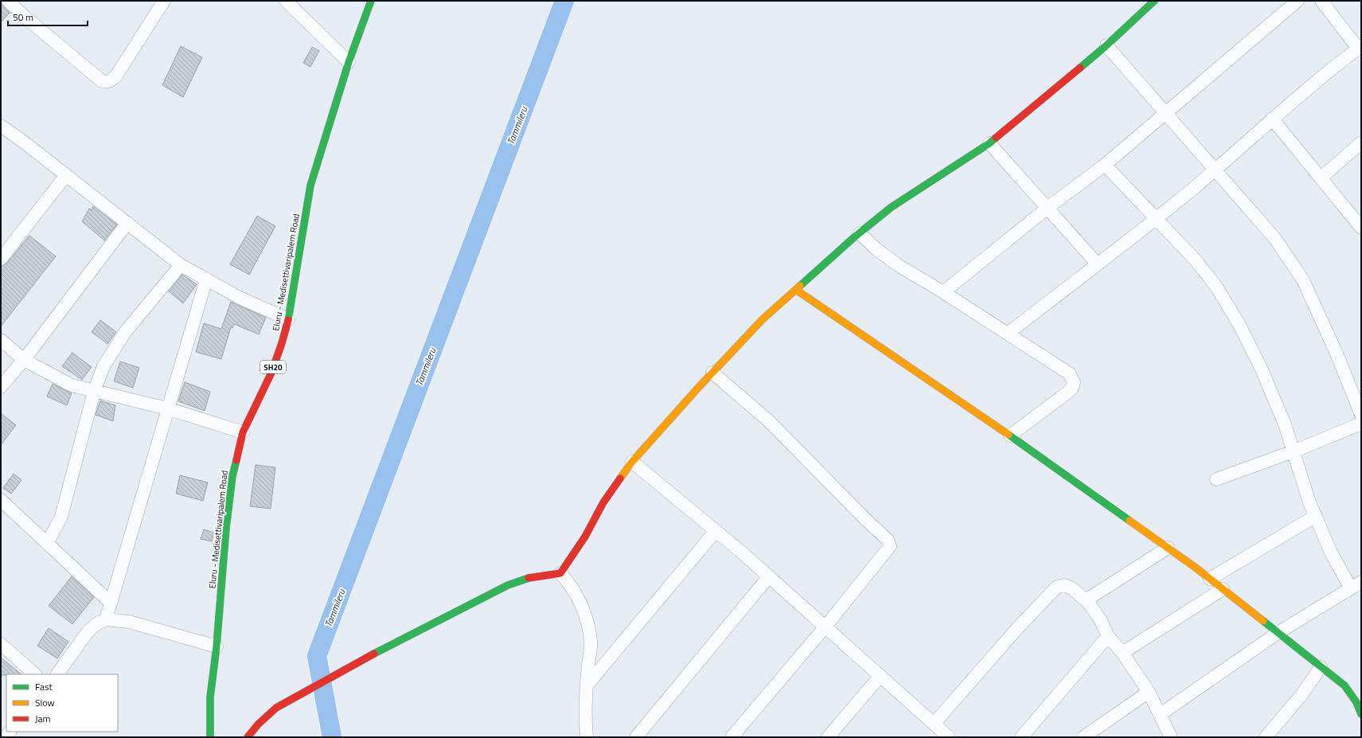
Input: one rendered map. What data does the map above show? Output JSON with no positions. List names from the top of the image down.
{
  "streets": {
    "street": ["Eluru - Medisettivaripalem Road", "SH20"]
  },
  "water": ["Tammileru"],
  "legend": ["Fast", "Slow", "Jam"],
  "scale_bar": "50 m"
}
